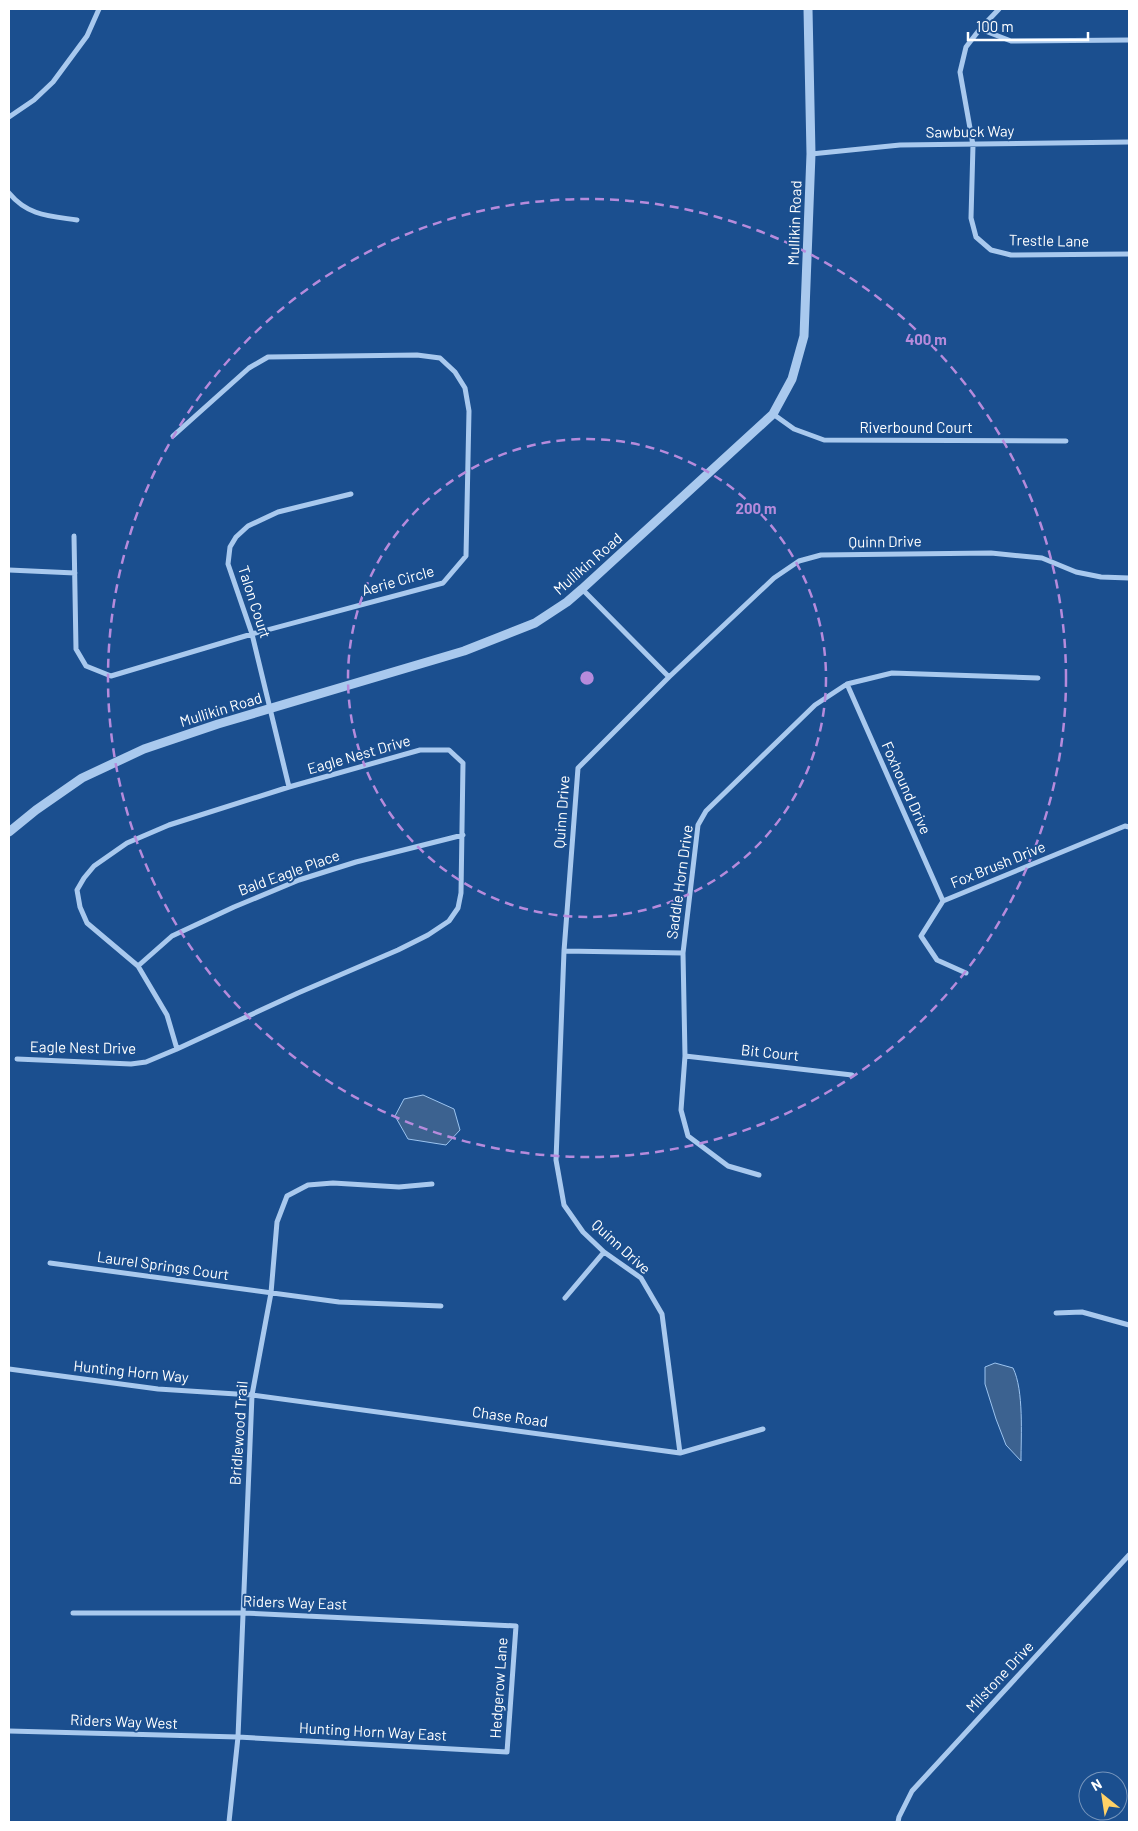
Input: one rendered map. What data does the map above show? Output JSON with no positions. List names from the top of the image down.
{
  "streets": {
    "street": [
      "Sawbuck Way",
      "Mullikin Road",
      "Trestle Lane",
      "Riverbound Court",
      "Quinn Drive",
      "Aerie Circle",
      "Talon Court",
      "Eagle Nest Drive",
      "Foxhound Drive",
      "Fox Brush Drive",
      "Bald Eagle Place",
      "Saddle Horn Drive",
      "Bit Court",
      "Laurel Springs Court",
      "Hunting Horn Way",
      "Chase Road",
      "Bridlewood Trail",
      "Riders Way East",
      "Milstone Drive",
      "Hedgerow Lane",
      "Riders Way West",
      "Hunting Horn Way East"
    ]
  },
  "crossings": [
    ["Sawbuck Way", "Mullikin Road"],
    ["Sawbuck Way", "Trestle Lane"],
    ["Mullikin Road", "Riverbound Court"],
    ["Mullikin Road", "Talon Court"],
    ["Quinn Drive", "Chase Road"],
    ["Aerie Circle", "Talon Court"],
    ["Talon Court", "Eagle Nest Drive"],
    ["Eagle Nest Drive", "Bald Eagle Place"],
    ["Foxhound Drive", "Fox Brush Drive"],
    ["Foxhound Drive", "Saddle Horn Drive"],
    ["Saddle Horn Drive", "Bit Court"],
    ["Laurel Springs Court", "Bridlewood Trail"],
    ["Hunting Horn Way", "Chase Road"],
    ["Hunting Horn Way", "Bridlewood Trail"],
    ["Chase Road", "Bridlewood Trail"],
    ["Bridlewood Trail", "Riders Way East"],
    ["Bridlewood Trail", "Riders Way West"],
    ["Bridlewood Trail", "Hunting Horn Way East"],
    ["Riders Way East", "Hedgerow Lane"],
    ["Hedgerow Lane", "Hunting Horn Way East"],
    ["Riders Way West", "Hunting Horn Way East"]
  ],
  "scale_bar": "100 m",
  "north": "top left",
  "rings": ["400 m", "200 m"]
}
